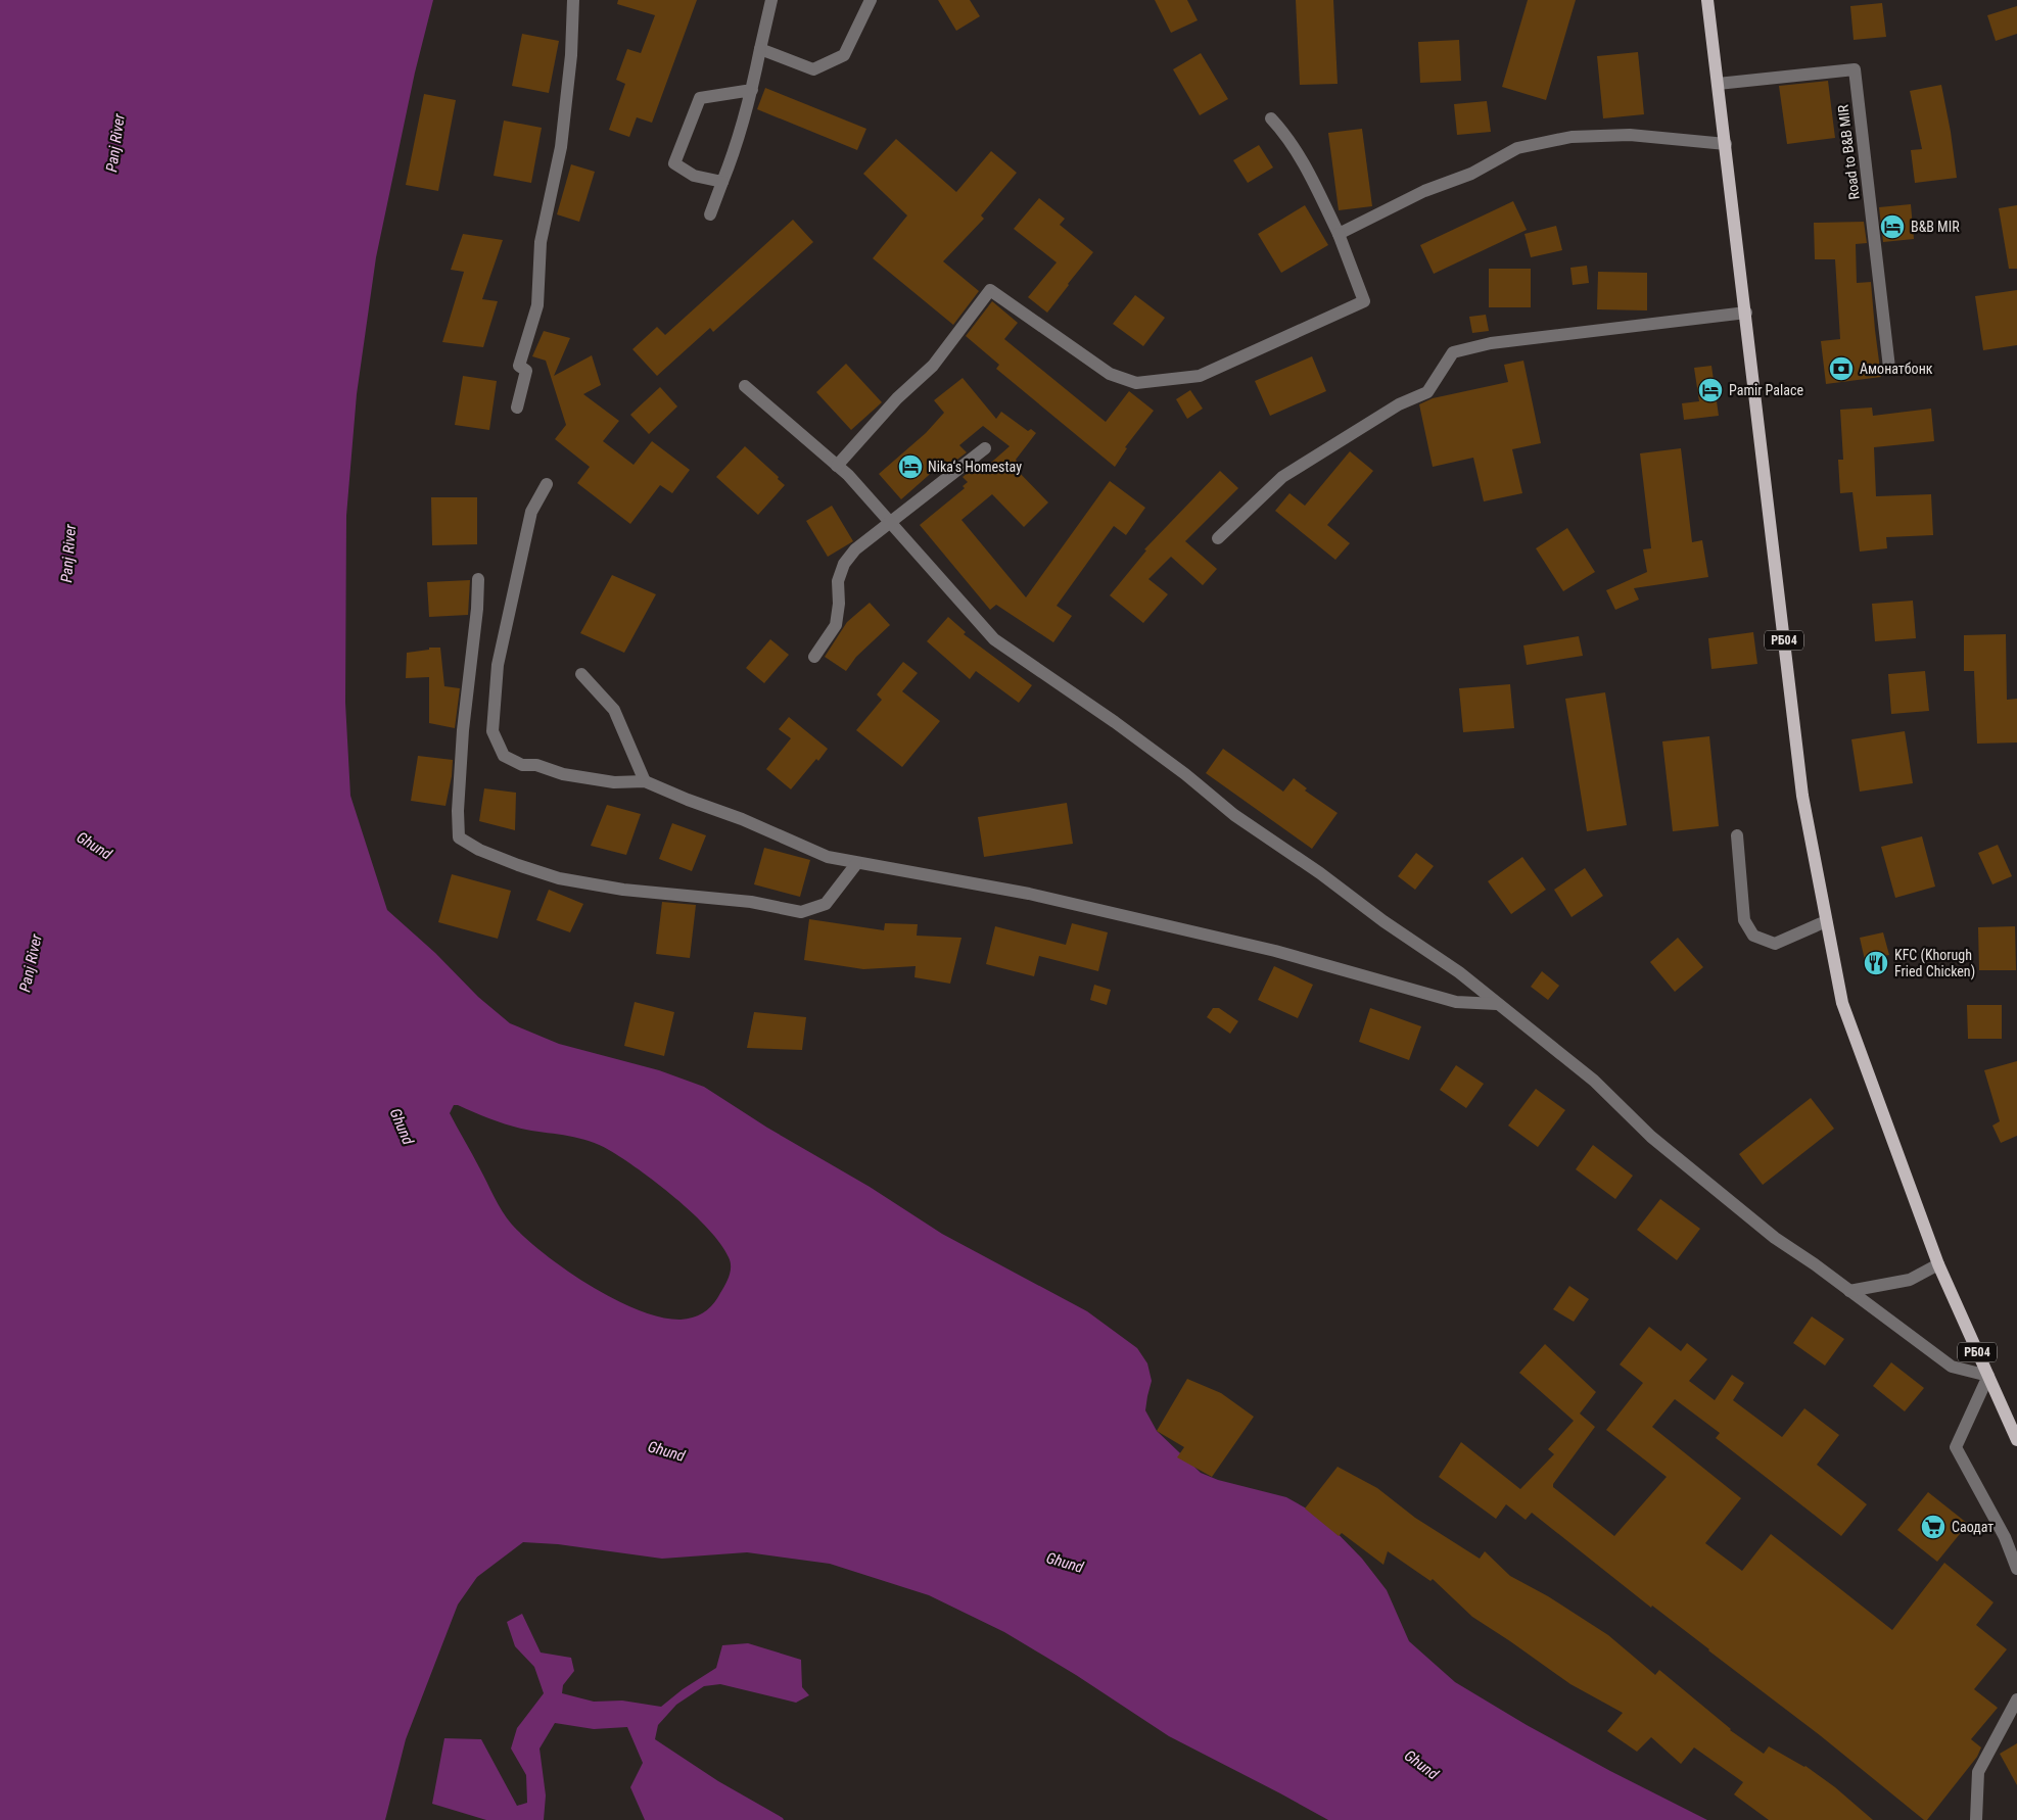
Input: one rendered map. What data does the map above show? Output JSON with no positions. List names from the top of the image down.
{
  "streets": {
    "main road": ["РБ04"],
    "street": ["Road to B&B MIR"]
  },
  "crossings": [
    ["Road to B&B MIR", "РБ04"]
  ],
  "water": ["Panj River", "Ghund"],
  "places": {
    "hotel": ["B&B MIR", "Pamir Palace", "Nika‘s Homestay"],
    "bank": ["Амонатбонк"],
    "restaurant": ["KFC (Khorugh Fried Chicken)"],
    "supermarket": ["Саодат"]
  }
}
